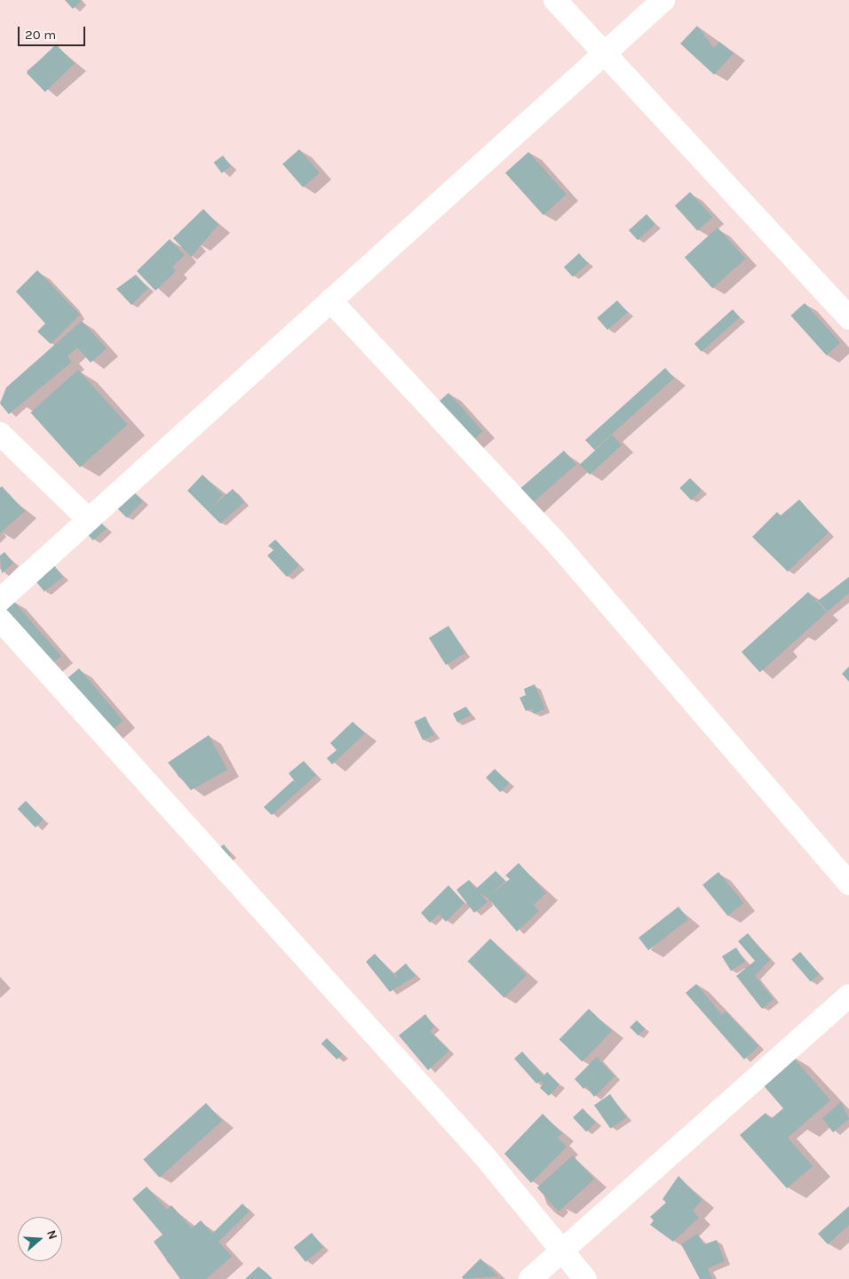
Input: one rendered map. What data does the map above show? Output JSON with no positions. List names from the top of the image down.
{
  "scale_bar": "20 m",
  "north": "right"
}
